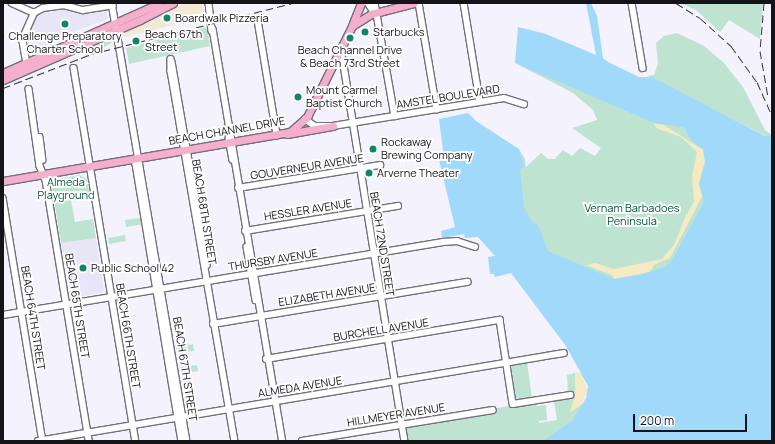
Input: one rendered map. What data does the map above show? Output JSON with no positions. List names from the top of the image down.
{
  "streets": {
    "main road": ["BEACH CHANNEL DRIVE"],
    "street": [
      "AMSTEL BOULEVARD",
      "GOUVERNEUR AVENUE",
      "HESSLER AVENUE",
      "BEACH 68TH STREET",
      "BEACH 72ND STREET",
      "THURSBY AVENUE",
      "ELIZABETH AVENUE",
      "BEACH 65TH STREET",
      "BEACH 64TH STREET",
      "BURCHELL AVENUE",
      "BEACH 66TH STREET",
      "BEACH 67TH STREET",
      "ALMEDA AVENUE",
      "HILLMEYER AVENUE"
    ]
  },
  "crossings": [
    ["AMSTEL BOULEVARD", "BEACH CHANNEL DRIVE"],
    ["AMSTEL BOULEVARD", "BEACH 72ND STREET"],
    ["BEACH CHANNEL DRIVE", "BEACH 68TH STREET"],
    ["BEACH CHANNEL DRIVE", "BEACH 72ND STREET"],
    ["BEACH CHANNEL DRIVE", "BEACH 65TH STREET"],
    ["BEACH CHANNEL DRIVE", "BEACH 66TH STREET"],
    ["BEACH CHANNEL DRIVE", "BEACH 67TH STREET"],
    ["GOUVERNEUR AVENUE", "BEACH 72ND STREET"],
    ["HESSLER AVENUE", "BEACH 72ND STREET"],
    ["BEACH 68TH STREET", "THURSBY AVENUE"],
    ["BEACH 68TH STREET", "ELIZABETH AVENUE"],
    ["BEACH 68TH STREET", "ALMEDA AVENUE"],
    ["BEACH 72ND STREET", "THURSBY AVENUE"],
    ["BEACH 72ND STREET", "ELIZABETH AVENUE"],
    ["BEACH 72ND STREET", "BURCHELL AVENUE"],
    ["BEACH 72ND STREET", "ALMEDA AVENUE"],
    ["BEACH 72ND STREET", "HILLMEYER AVENUE"],
    ["THURSBY AVENUE", "BEACH 65TH STREET"],
    ["THURSBY AVENUE", "BEACH 64TH STREET"],
    ["THURSBY AVENUE", "BEACH 66TH STREET"],
    ["THURSBY AVENUE", "BEACH 67TH STREET"],
    ["BEACH 65TH STREET", "ALMEDA AVENUE"],
    ["BEACH 64TH STREET", "ALMEDA AVENUE"],
    ["BURCHELL AVENUE", "ALMEDA AVENUE"],
    ["BEACH 66TH STREET", "ALMEDA AVENUE"],
    ["BEACH 67TH STREET", "ALMEDA AVENUE"]
  ],
  "parks": ["Almeda Playground", "Vernam Barbadoes Peninsula"],
  "places": [
    "Boardwalk Pizzeria",
    "Challenge Preparatory Charter School",
    "Starbucks",
    "Beach Channel Drive & Beach 73rd Street",
    "Beach 67th Street",
    "Mount Carmel Baptist Church",
    "Rockaway Brewing Company",
    "Arverne Theater",
    "Public School 42"
  ],
  "scale_bar": "200 m"
}
